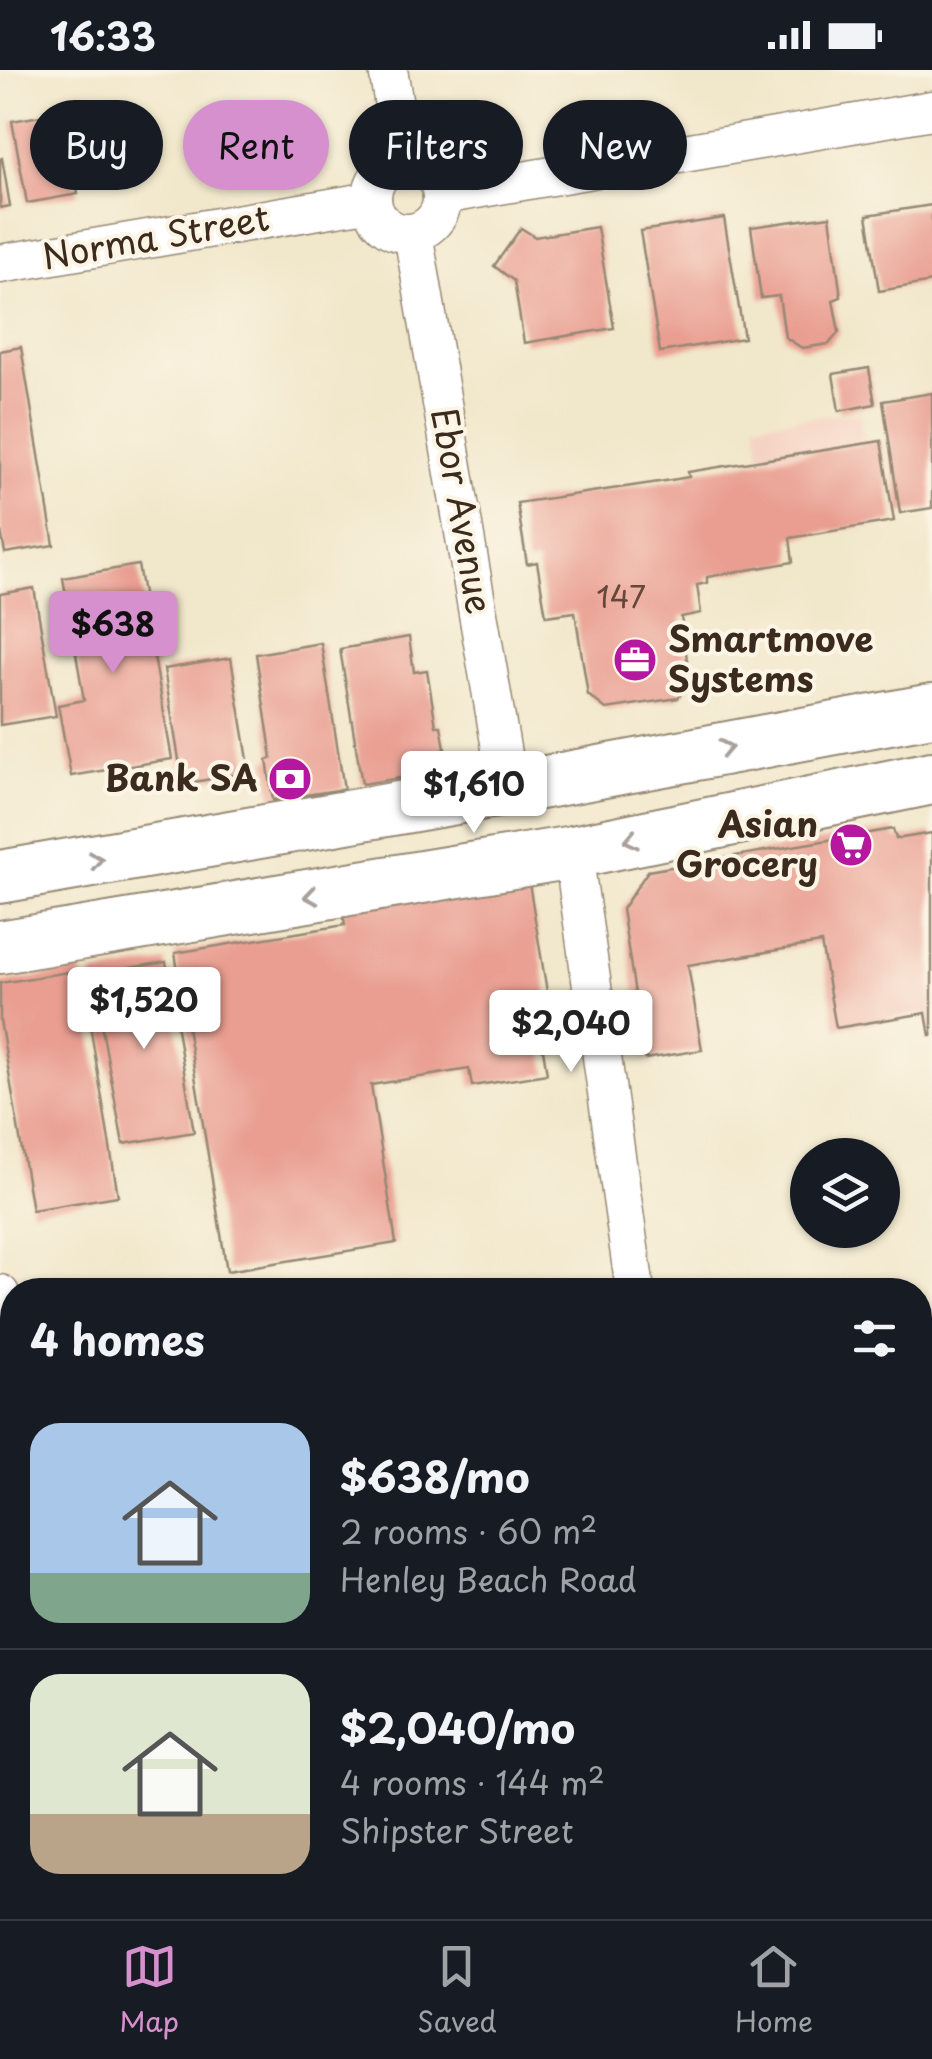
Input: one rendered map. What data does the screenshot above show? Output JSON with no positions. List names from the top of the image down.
{
  "streets": {
    "street": ["Norma Street", "Ebor Avenue"]
  },
  "places": {
    "office": ["Smartmove Systems"],
    "bank": ["Bank SA"],
    "supermarket": ["Asian Grocery"]
  },
  "house_numbers": ["147"],
  "page": {
    "status": "16:33",
    "chip": [
      "Buy",
      "Rent",
      "Filters",
      "New"
    ],
    "price": [
      "$638",
      "$1,610",
      "$1,520",
      "$2,040"
    ],
    "heading": "4 homes",
    "list": [
      {
        "name": "$638/mo",
        "note": "2 rooms · 60 m² · Henley Beach Road"
      },
      {
        "name": "$2,040/mo",
        "note": "4 rooms · 144 m² · Shipster Street"
      }
    ],
    "tabs": ["Map", "Saved", "Home"]
  }
}
